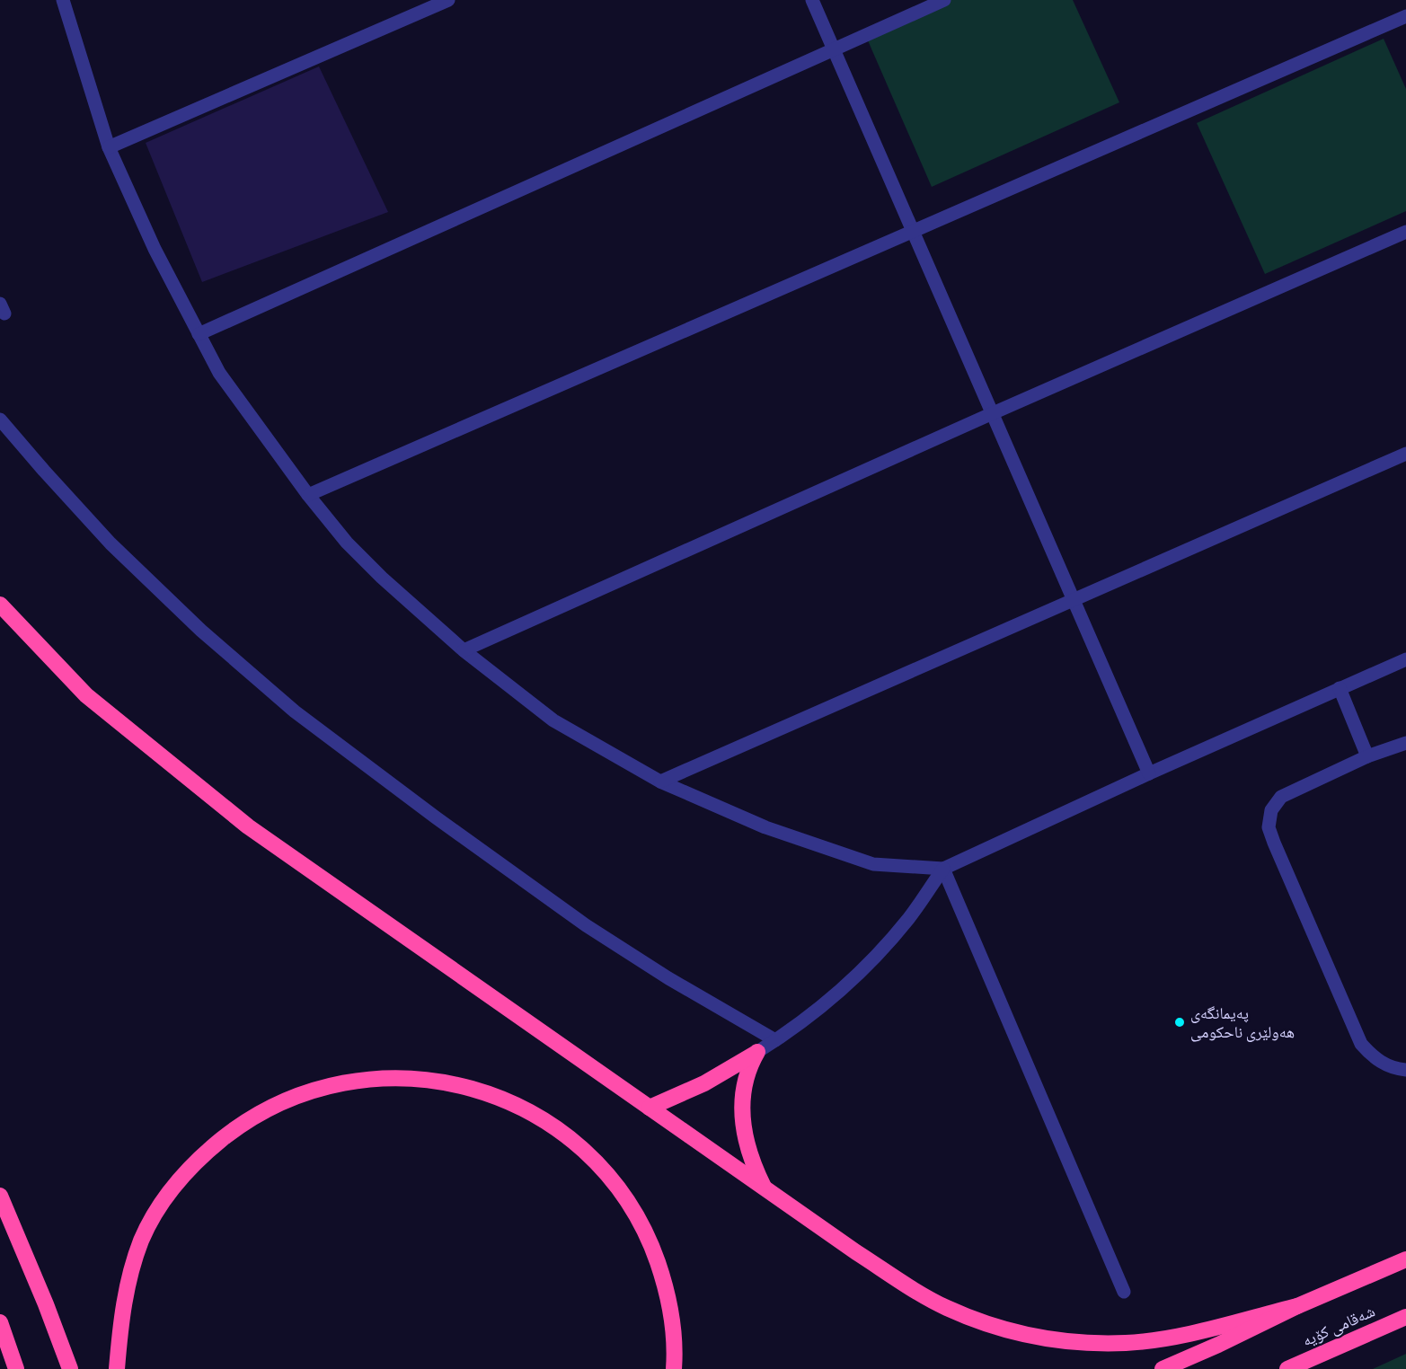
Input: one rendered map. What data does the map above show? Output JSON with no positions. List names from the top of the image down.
{
  "streets": {
    "highway": ["شەقامی کۆیە"]
  },
  "places": ["پەیمانگەی هەولێری ناحکومی"]
}
